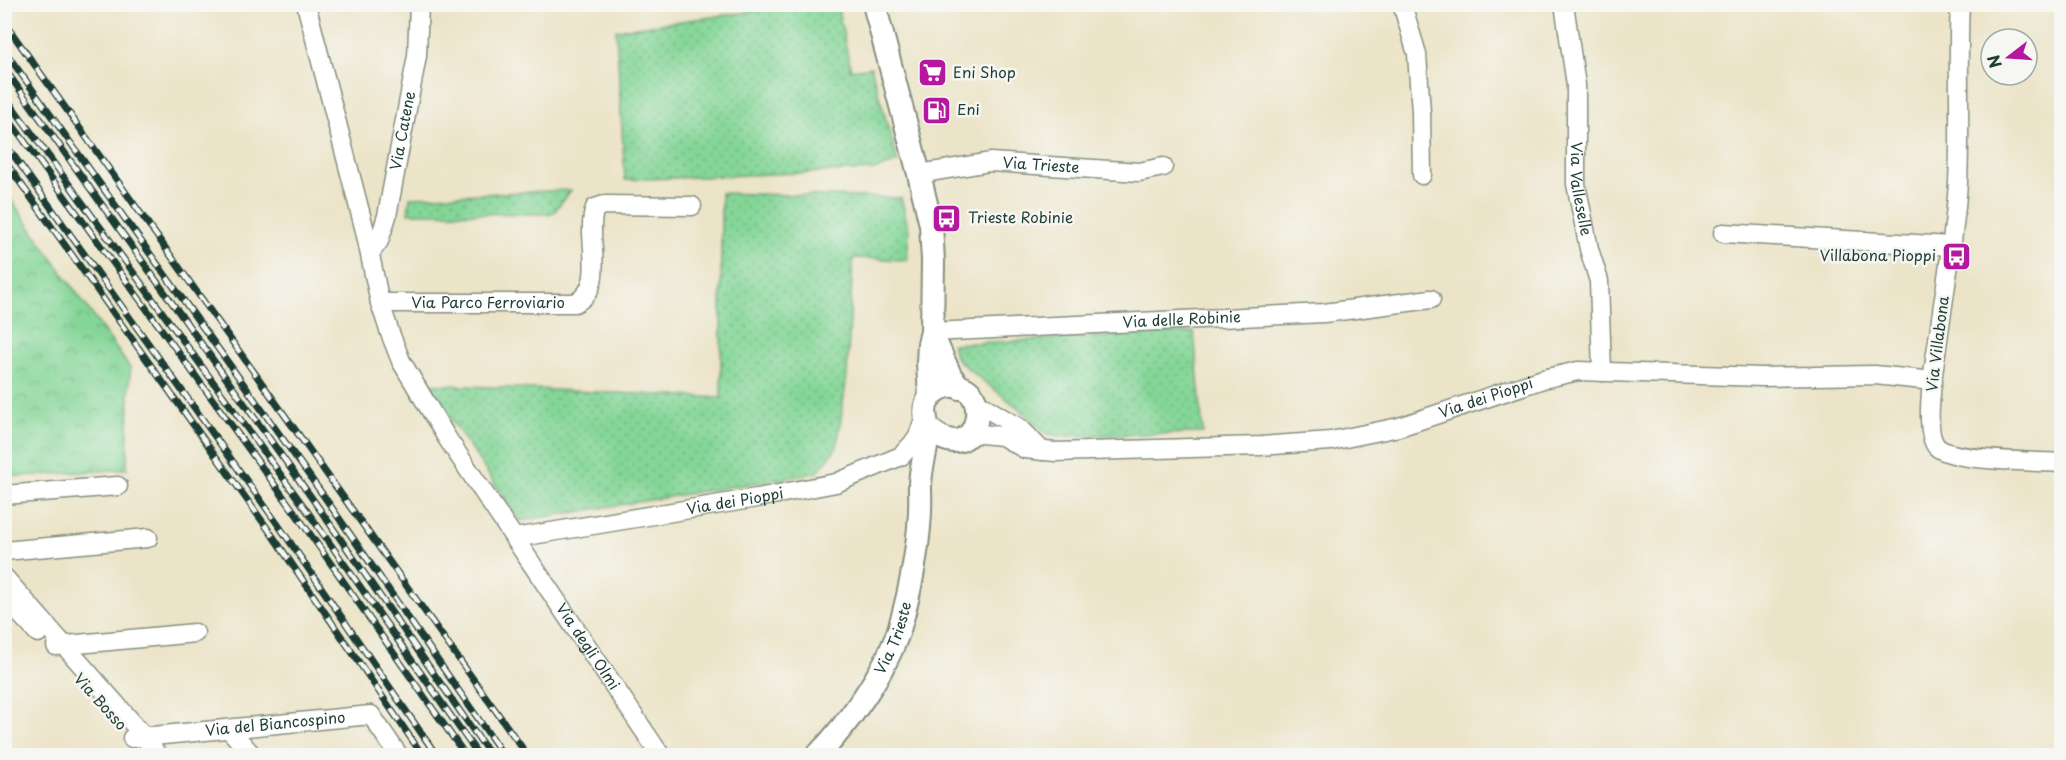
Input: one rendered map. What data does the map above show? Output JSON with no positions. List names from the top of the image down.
{
  "streets": {
    "street": [
      "Via Catene",
      "Via Trieste",
      "Via Valleselle",
      "Via Parco Ferroviario",
      "Via delle Robinie",
      "Via Villabona",
      "Via dei Pioppi",
      "Via degli Olmi",
      "Via Bosso",
      "Via del Biancospino"
    ]
  },
  "crossings": [
    ["Via Trieste", "Via delle Robinie"],
    ["Via Trieste", "Via dei Pioppi"],
    ["Via Valleselle", "Via dei Pioppi"],
    ["Via Villabona", "Via dei Pioppi"],
    ["Via dei Pioppi", "Via degli Olmi"],
    ["Via Bosso", "Via del Biancospino"]
  ],
  "places": {
    "supermarket": ["Eni Shop"],
    "fuel station": ["Eni"],
    "bus stop": ["Trieste Robinie", "Villabona Pioppi"]
  },
  "north": "left"
}
